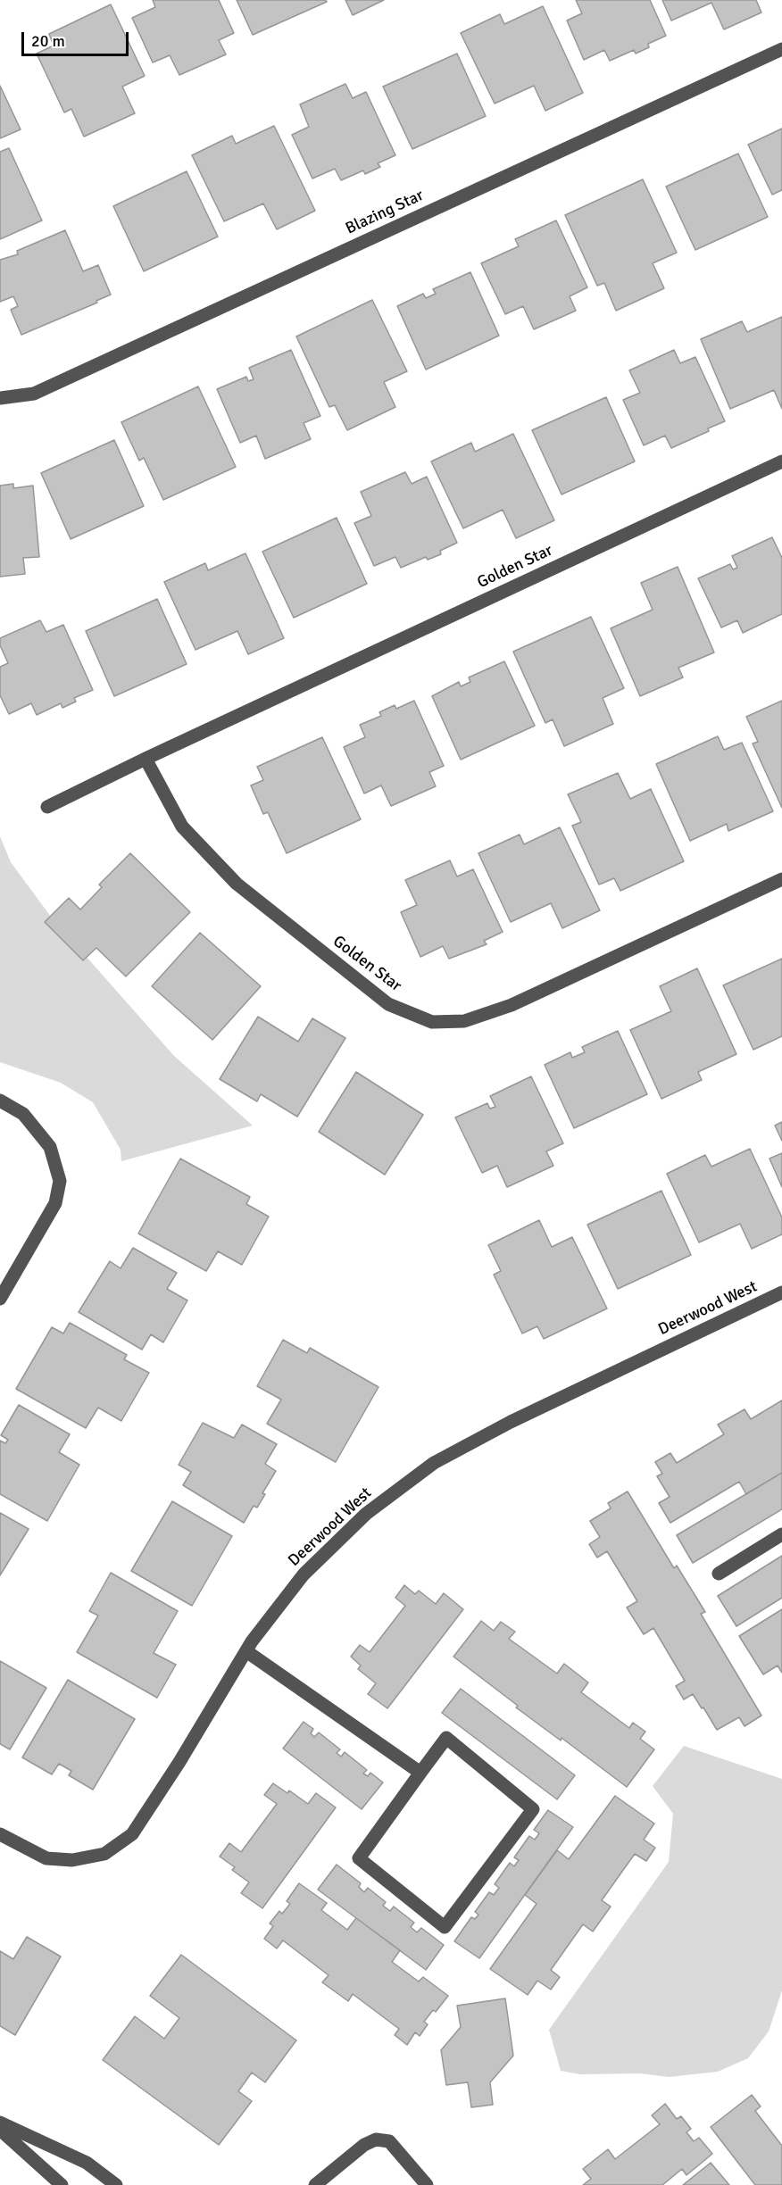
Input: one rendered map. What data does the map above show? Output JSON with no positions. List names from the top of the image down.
{
  "streets": {
    "street": ["Blazing Star", "Golden Star", "Deerwood West"]
  },
  "scale_bar": "20 m"
}
